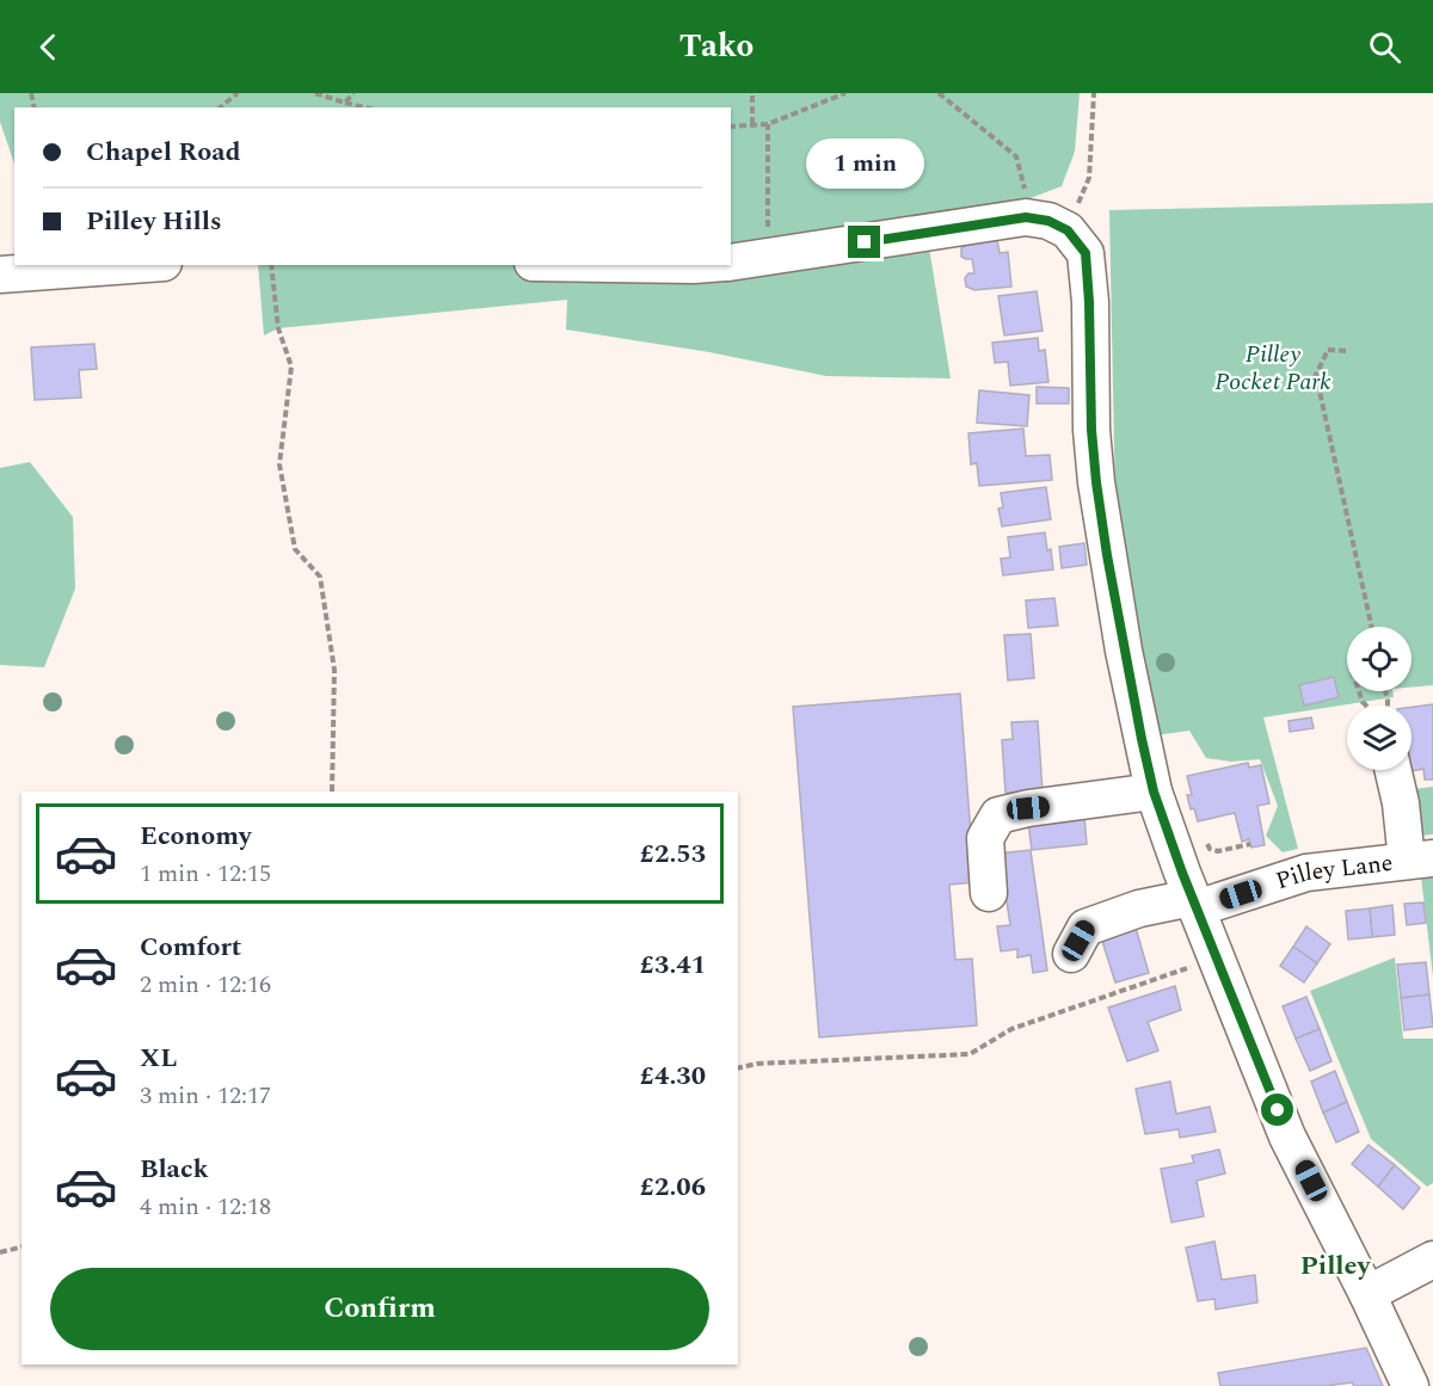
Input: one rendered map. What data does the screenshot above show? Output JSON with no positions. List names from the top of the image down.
{
  "streets": {
    "street": ["Pilley Lane"]
  },
  "districts": ["Pilley"],
  "parks": ["Pilley Pocket Park"],
  "page": {
    "header": "Tako",
    "banner": ["Chapel Road", "Pilley Hills"],
    "bubble": "1 min",
    "list": [
      {
        "name": "Economy",
        "note": "1 min · 12:15",
        "value": "£2.53"
      },
      {
        "name": "Comfort",
        "note": "2 min · 12:16",
        "value": "£3.41"
      },
      {
        "name": "XL",
        "note": "3 min · 12:17",
        "value": "£4.30"
      },
      {
        "name": "Black",
        "note": "4 min · 12:18",
        "value": "£2.06"
      }
    ],
    "buttons": "Confirm"
  }
}
